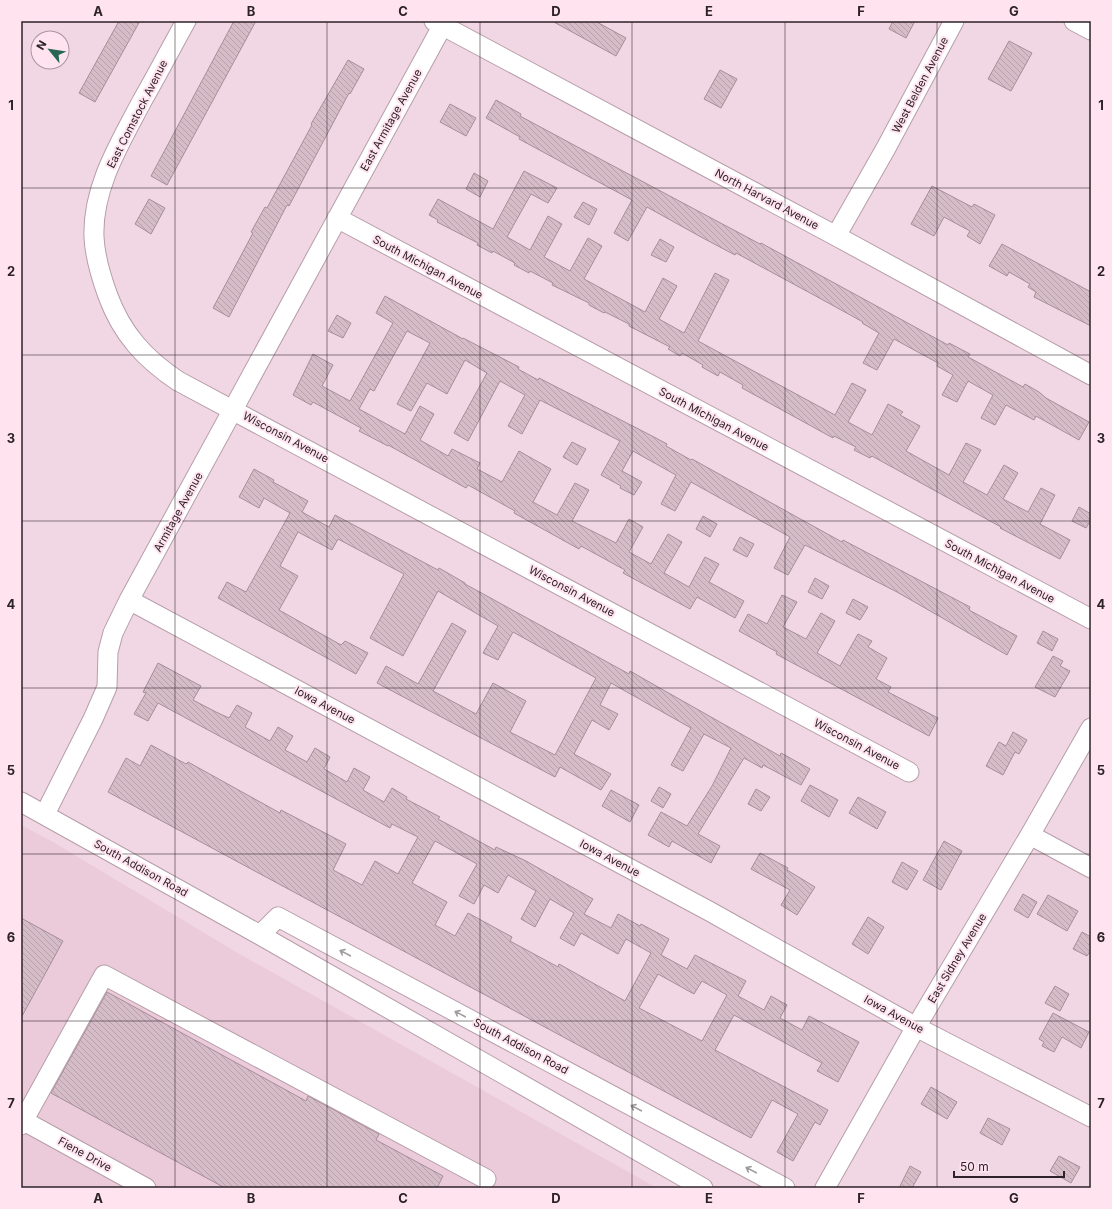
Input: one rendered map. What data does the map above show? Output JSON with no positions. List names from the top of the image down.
{
  "streets": {
    "street": [
      "West Belden Avenue",
      "East Comstock Avenue",
      "East Armitage Avenue",
      "North Harvard Avenue",
      "South Michigan Avenue",
      "Wisconsin Avenue",
      "Armitage Avenue",
      "Iowa Avenue",
      "South Addison Road",
      "East Sidney Avenue",
      "Fiene Drive"
    ]
  },
  "crossings": [
    ["West Belden Avenue", "North Harvard Avenue"],
    ["East Comstock Avenue", "Wisconsin Avenue"],
    ["East Comstock Avenue", "Armitage Avenue"],
    ["East Armitage Avenue", "North Harvard Avenue"],
    ["East Armitage Avenue", "South Michigan Avenue"],
    ["East Armitage Avenue", "Armitage Avenue"],
    ["South Michigan Avenue", "Armitage Avenue"],
    ["Wisconsin Avenue", "Armitage Avenue"],
    ["Armitage Avenue", "Iowa Avenue"],
    ["Armitage Avenue", "South Addison Road"],
    ["Iowa Avenue", "East Sidney Avenue"]
  ],
  "scale_bar": "50 m",
  "north": "top left",
  "grid": {
    "columns": [
      "A",
      "B",
      "C",
      "D",
      "E",
      "F",
      "G"
    ],
    "rows": [
      "1",
      "2",
      "3",
      "4",
      "5",
      "6",
      "7"
    ]
  }
}
